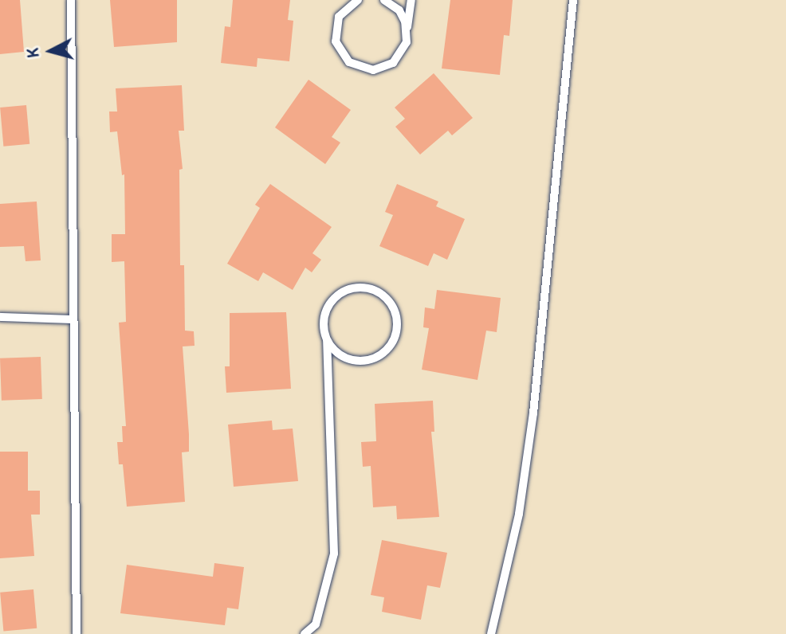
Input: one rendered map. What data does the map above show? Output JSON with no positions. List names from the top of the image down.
{
  "north": "left"
}
